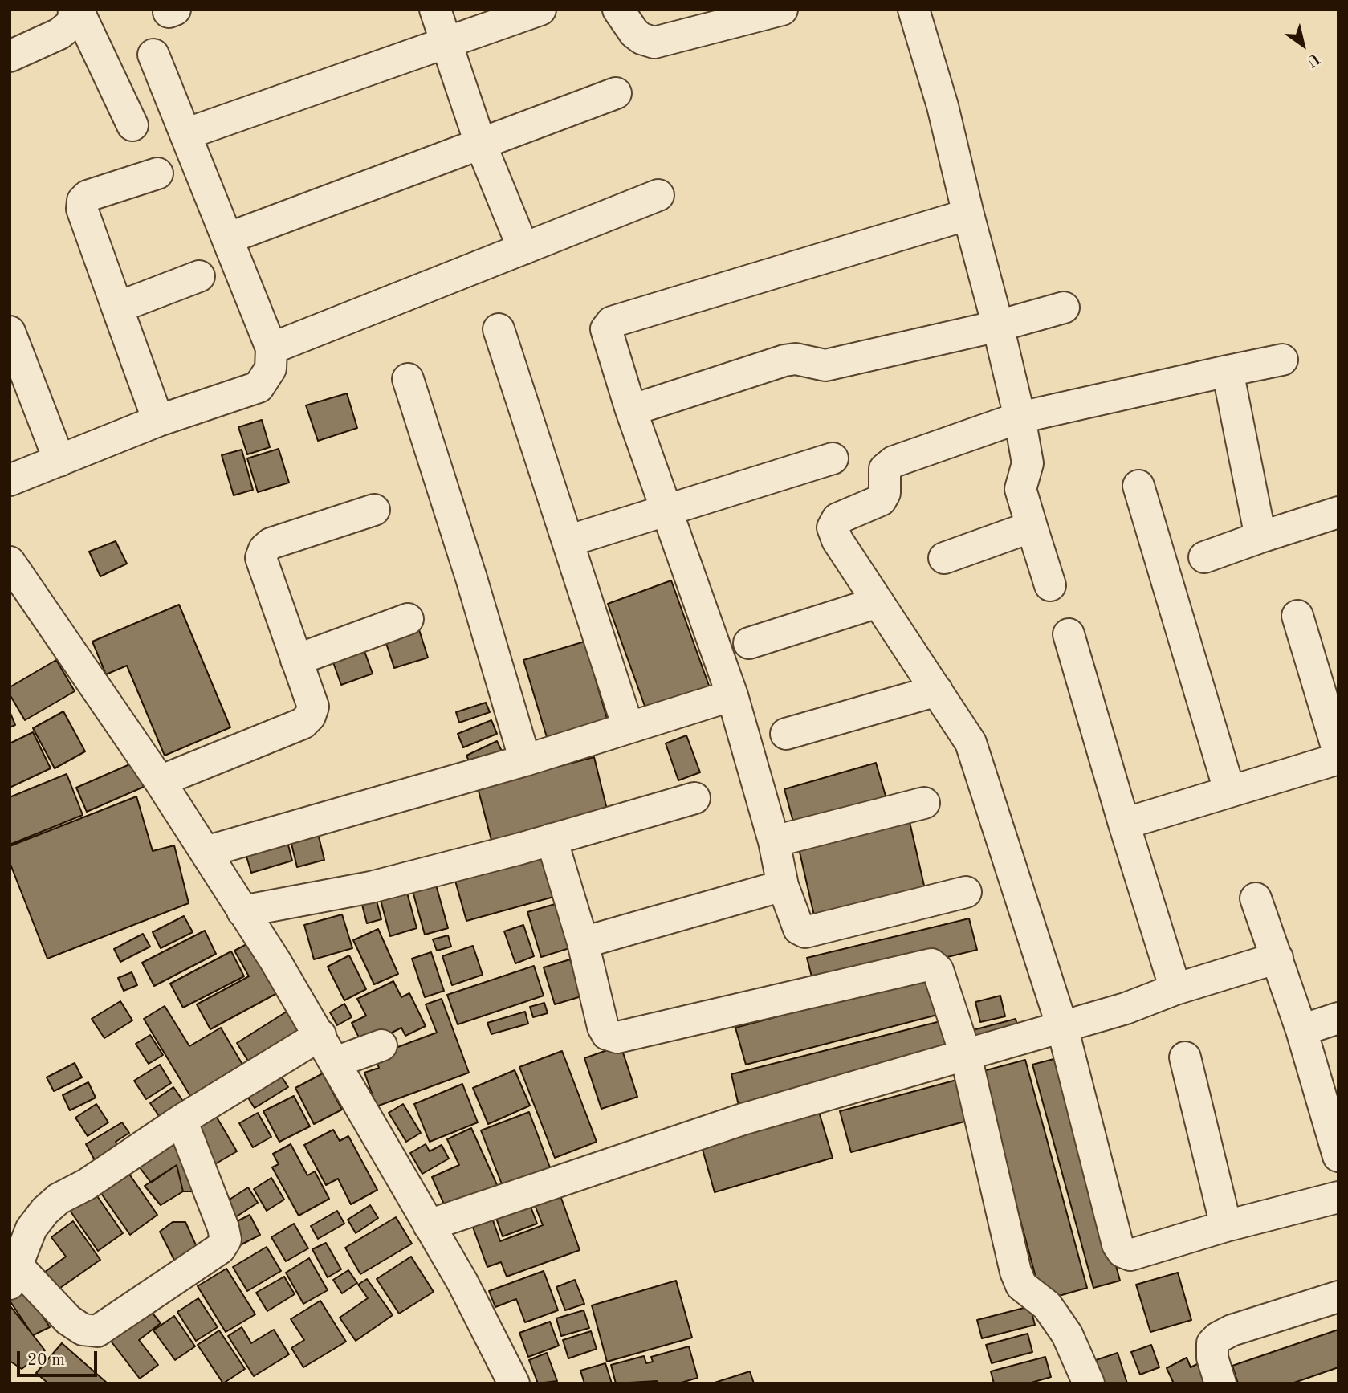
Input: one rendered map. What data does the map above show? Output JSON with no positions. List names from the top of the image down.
{
  "scale_bar": "20 m",
  "north": "bottom right"
}
